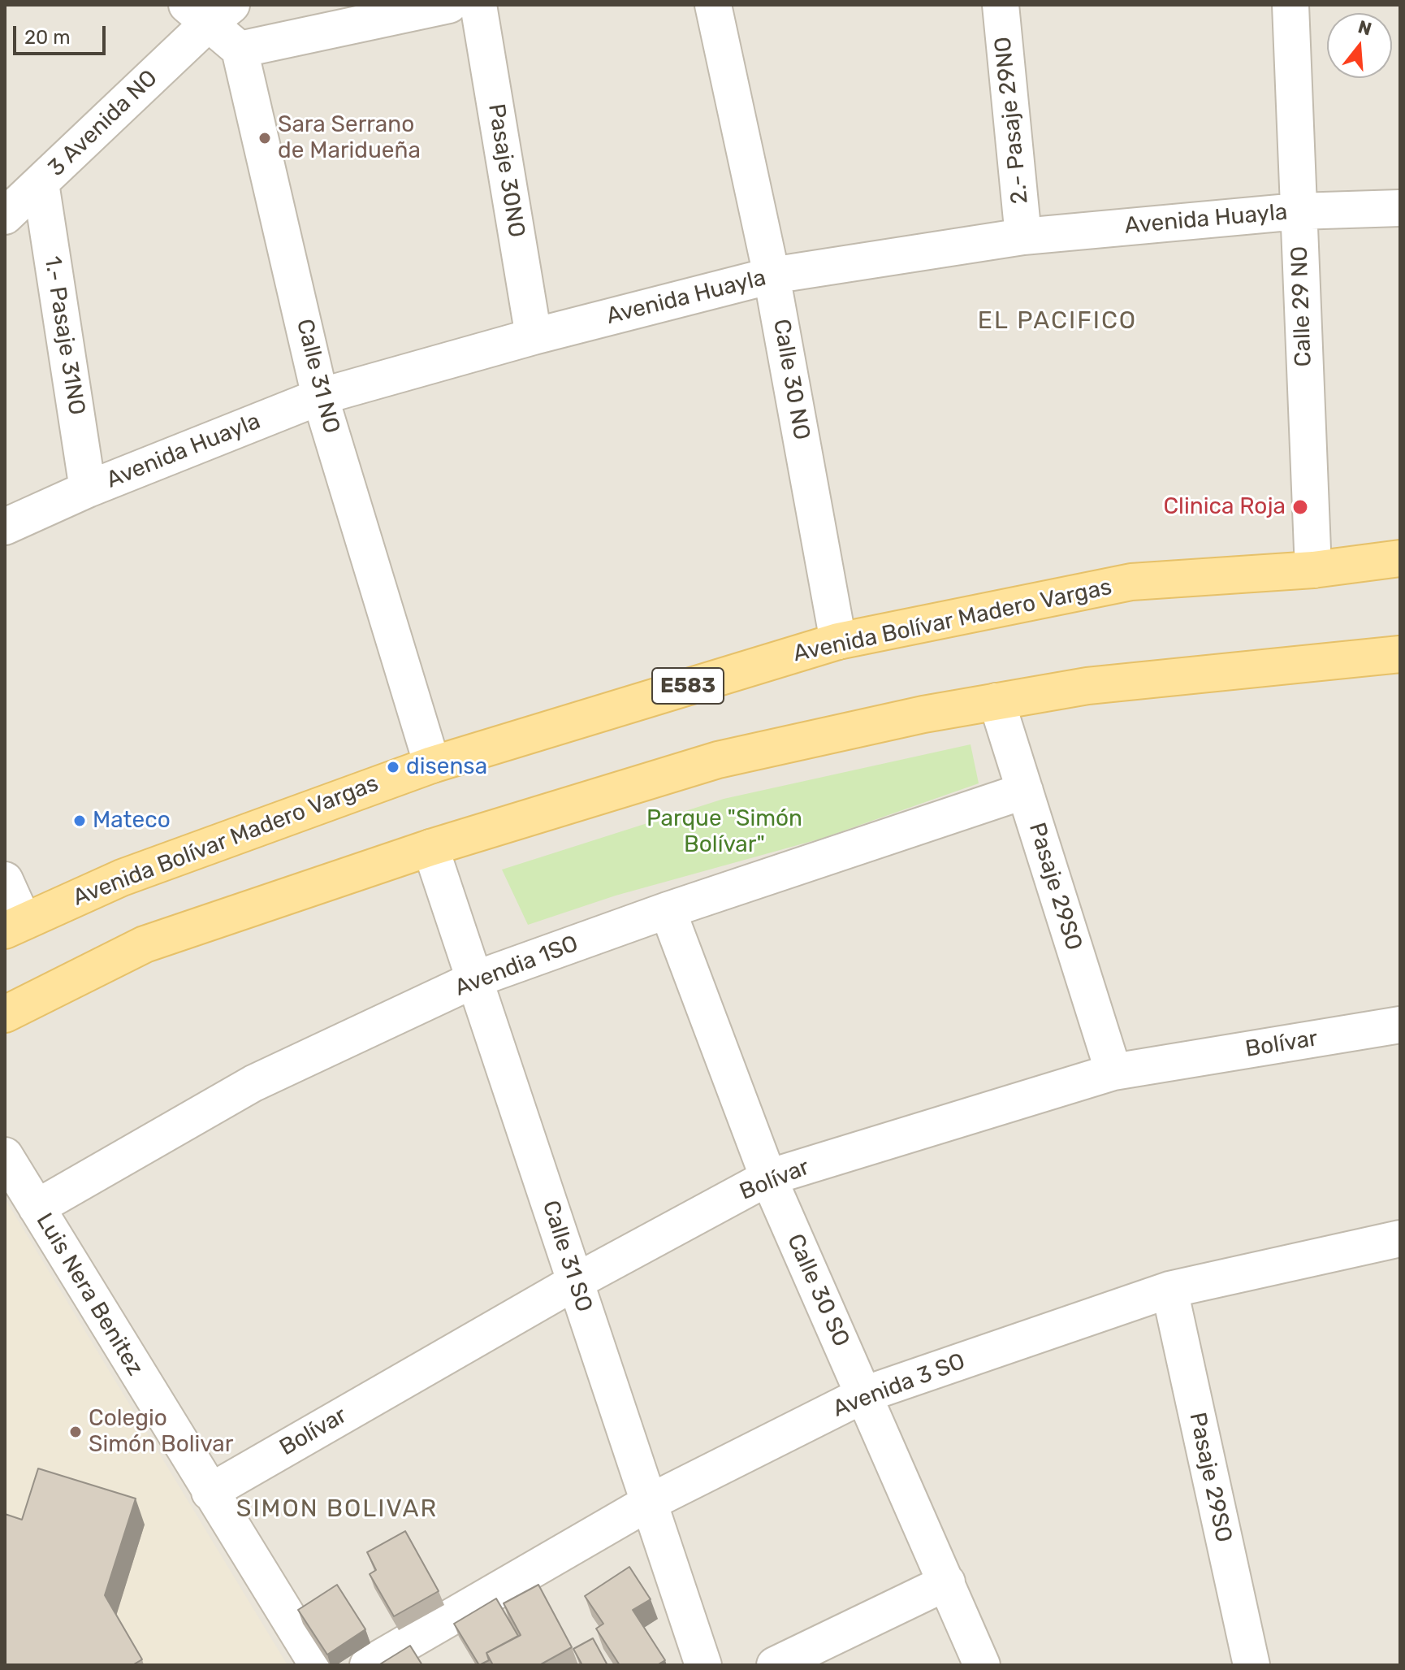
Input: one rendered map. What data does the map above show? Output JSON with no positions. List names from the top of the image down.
{
  "streets": {
    "main road": ["Avenida Bolívar Madero Vargas", "E583"],
    "street": [
      "2.- Pasaje 29NO",
      "3 Avenida NO",
      "Pasaje 30NO",
      "Avenida Huayla",
      "Calle 29 NO",
      "1.- Pasaje 31NO",
      "Calle 31 NO",
      "Calle 30 NO",
      "Pasaje 29SO",
      "Avendia 1SO",
      "Bolívar",
      "Calle 31 SO",
      "Calle 30 SO",
      "Luis Nera Benitez",
      "Avenida 3 SO"
    ]
  },
  "crossings": [
    ["2.- Pasaje 29NO", "Avenida Huayla"],
    ["3 Avenida NO", "1.- Pasaje 31NO"],
    ["Pasaje 30NO", "Avenida Huayla"],
    ["Avenida Huayla", "Calle 29 NO"],
    ["Avenida Huayla", "1.- Pasaje 31NO"],
    ["Avenida Huayla", "Calle 31 NO"],
    ["Avenida Huayla", "Calle 30 NO"],
    ["Calle 29 NO", "Avenida Bolívar Madero Vargas"],
    ["Calle 31 NO", "Avenida Bolívar Madero Vargas"],
    ["Calle 30 NO", "Avenida Bolívar Madero Vargas"],
    ["Pasaje 29SO", "Avendia 1SO"],
    ["Pasaje 29SO", "Bolívar"],
    ["Pasaje 29SO", "Avenida 3 SO"],
    ["Avendia 1SO", "Calle 31 SO"],
    ["Avendia 1SO", "Calle 30 SO"],
    ["Avendia 1SO", "Luis Nera Benitez"],
    ["Bolívar", "Calle 31 SO"],
    ["Bolívar", "Calle 30 SO"],
    ["Bolívar", "Luis Nera Benitez"],
    ["Calle 31 SO", "Avenida 3 SO"],
    ["Calle 30 SO", "Avenida 3 SO"]
  ],
  "districts": ["EL PACIFICO", "SIMON BOLIVAR"],
  "parks": ["Parque \"Simón Bolívar\""],
  "places": [
    "Sara Serrano de Maridueña",
    "Clinica Roja",
    "disensa",
    "Mateco",
    "Colegio Simón Bolivar"
  ],
  "scale_bar": "20 m",
  "north": "top"
}
